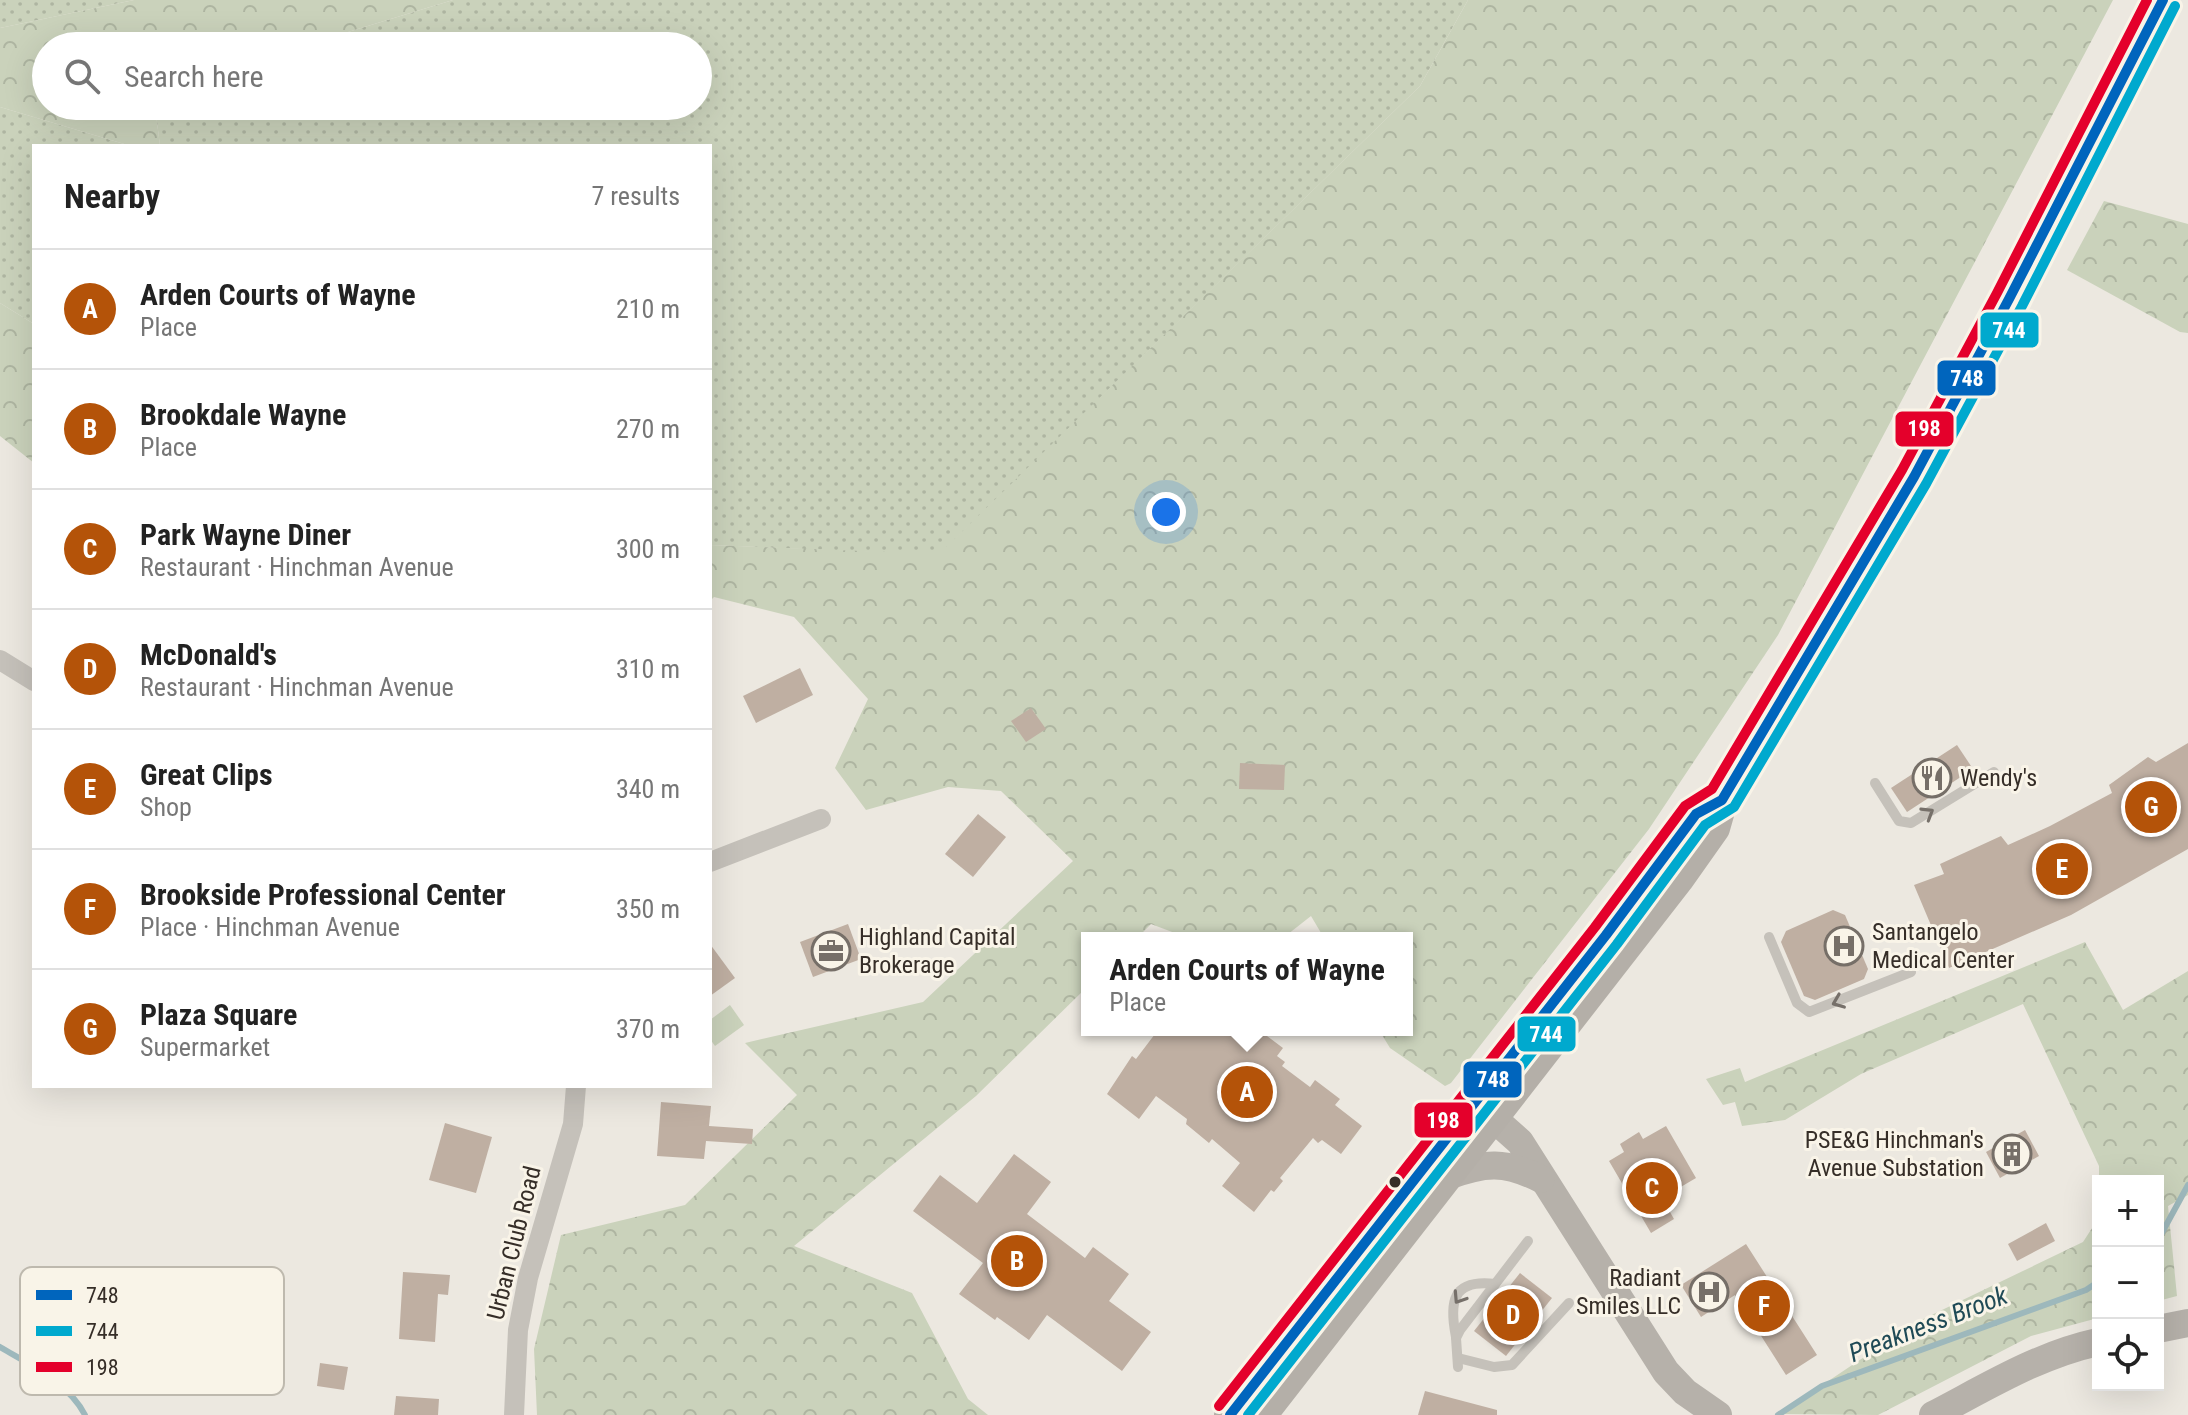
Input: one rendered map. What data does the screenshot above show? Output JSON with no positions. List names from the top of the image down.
{
  "streets": {
    "street": ["Urban Club Road"]
  },
  "water": ["Preakness Brook"],
  "places": {
    "restaurant": ["Wendy's"],
    "hospital": ["Santangelo Medical Center", "Radiant Smiles LLC"],
    "office": ["Highland Capital Brokerage"],
    "building": ["PSE&G Hinchman's Avenue Substation"]
  },
  "lines": ["transit line 748", "transit line 198", "transit line 744"],
  "legend": ["748", "744", "198"],
  "page": {
    "search": "Search here",
    "heading": ["Nearby", "7 results"],
    "list": [
      {
        "mark": "A",
        "name": "Arden Courts of Wayne",
        "note": "Place",
        "value": "210 m"
      },
      {
        "mark": "B",
        "name": "Brookdale Wayne",
        "note": "Place",
        "value": "270 m"
      },
      {
        "mark": "C",
        "name": "Park Wayne Diner",
        "note": "Restaurant · Hinchman Avenue",
        "value": "300 m"
      },
      {
        "mark": "D",
        "name": "McDonald's",
        "note": "Restaurant · Hinchman Avenue",
        "value": "310 m"
      },
      {
        "mark": "E",
        "name": "Great Clips",
        "note": "Shop",
        "value": "340 m"
      },
      {
        "mark": "F",
        "name": "Brookside Professional Center",
        "note": "Place · Hinchman Avenue",
        "value": "350 m"
      },
      {
        "mark": "G",
        "name": "Plaza Square",
        "note": "Supermarket",
        "value": "370 m"
      }
    ],
    "pins": [
      "G",
      "E",
      "A",
      "C",
      "B",
      "F",
      "D"
    ],
    "popup": ["Arden Courts of Wayne", "Place"],
    "map_buttons": ["+", "−"]
  }
}
